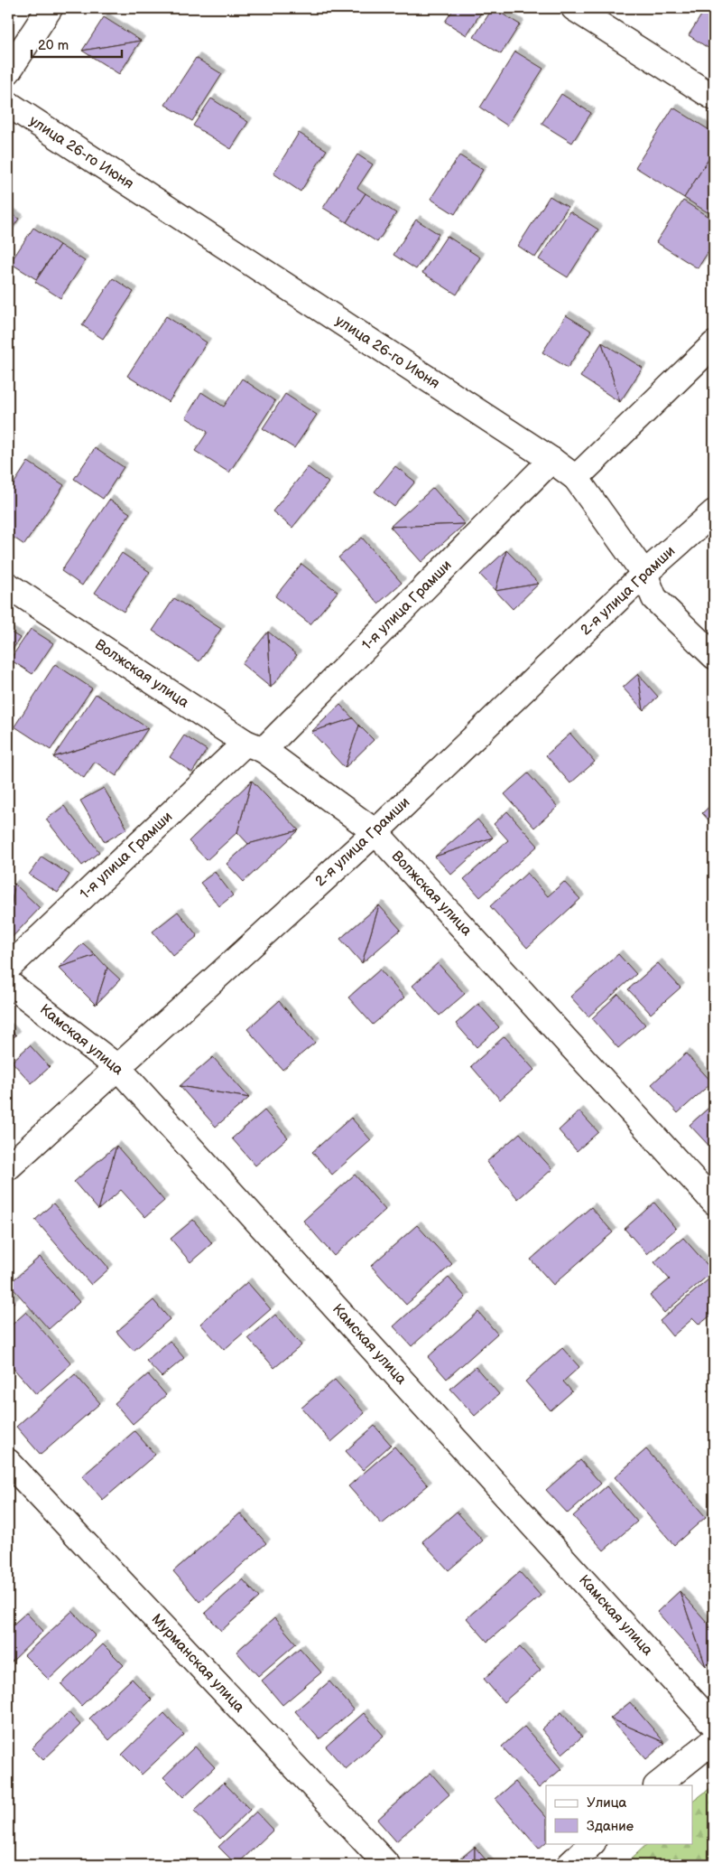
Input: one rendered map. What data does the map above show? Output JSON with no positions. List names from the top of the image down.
{
  "streets": {
    "street": [
      "улица 26-го Июня",
      "2-я улица Грамши",
      "1-я улица Грамши",
      "Волжская улица",
      "Камская улица",
      "Мурманская улица"
    ]
  },
  "crossings": [
    ["улица 26-го Июня", "2-я улица Грамши"],
    ["улица 26-го Июня", "1-я улица Грамши"],
    ["2-я улица Грамши", "Волжская улица"],
    ["2-я улица Грамши", "Камская улица"],
    ["1-я улица Грамши", "Волжская улица"]
  ],
  "legend": ["Улица", "Здание"],
  "scale_bar": "20 m"
}
